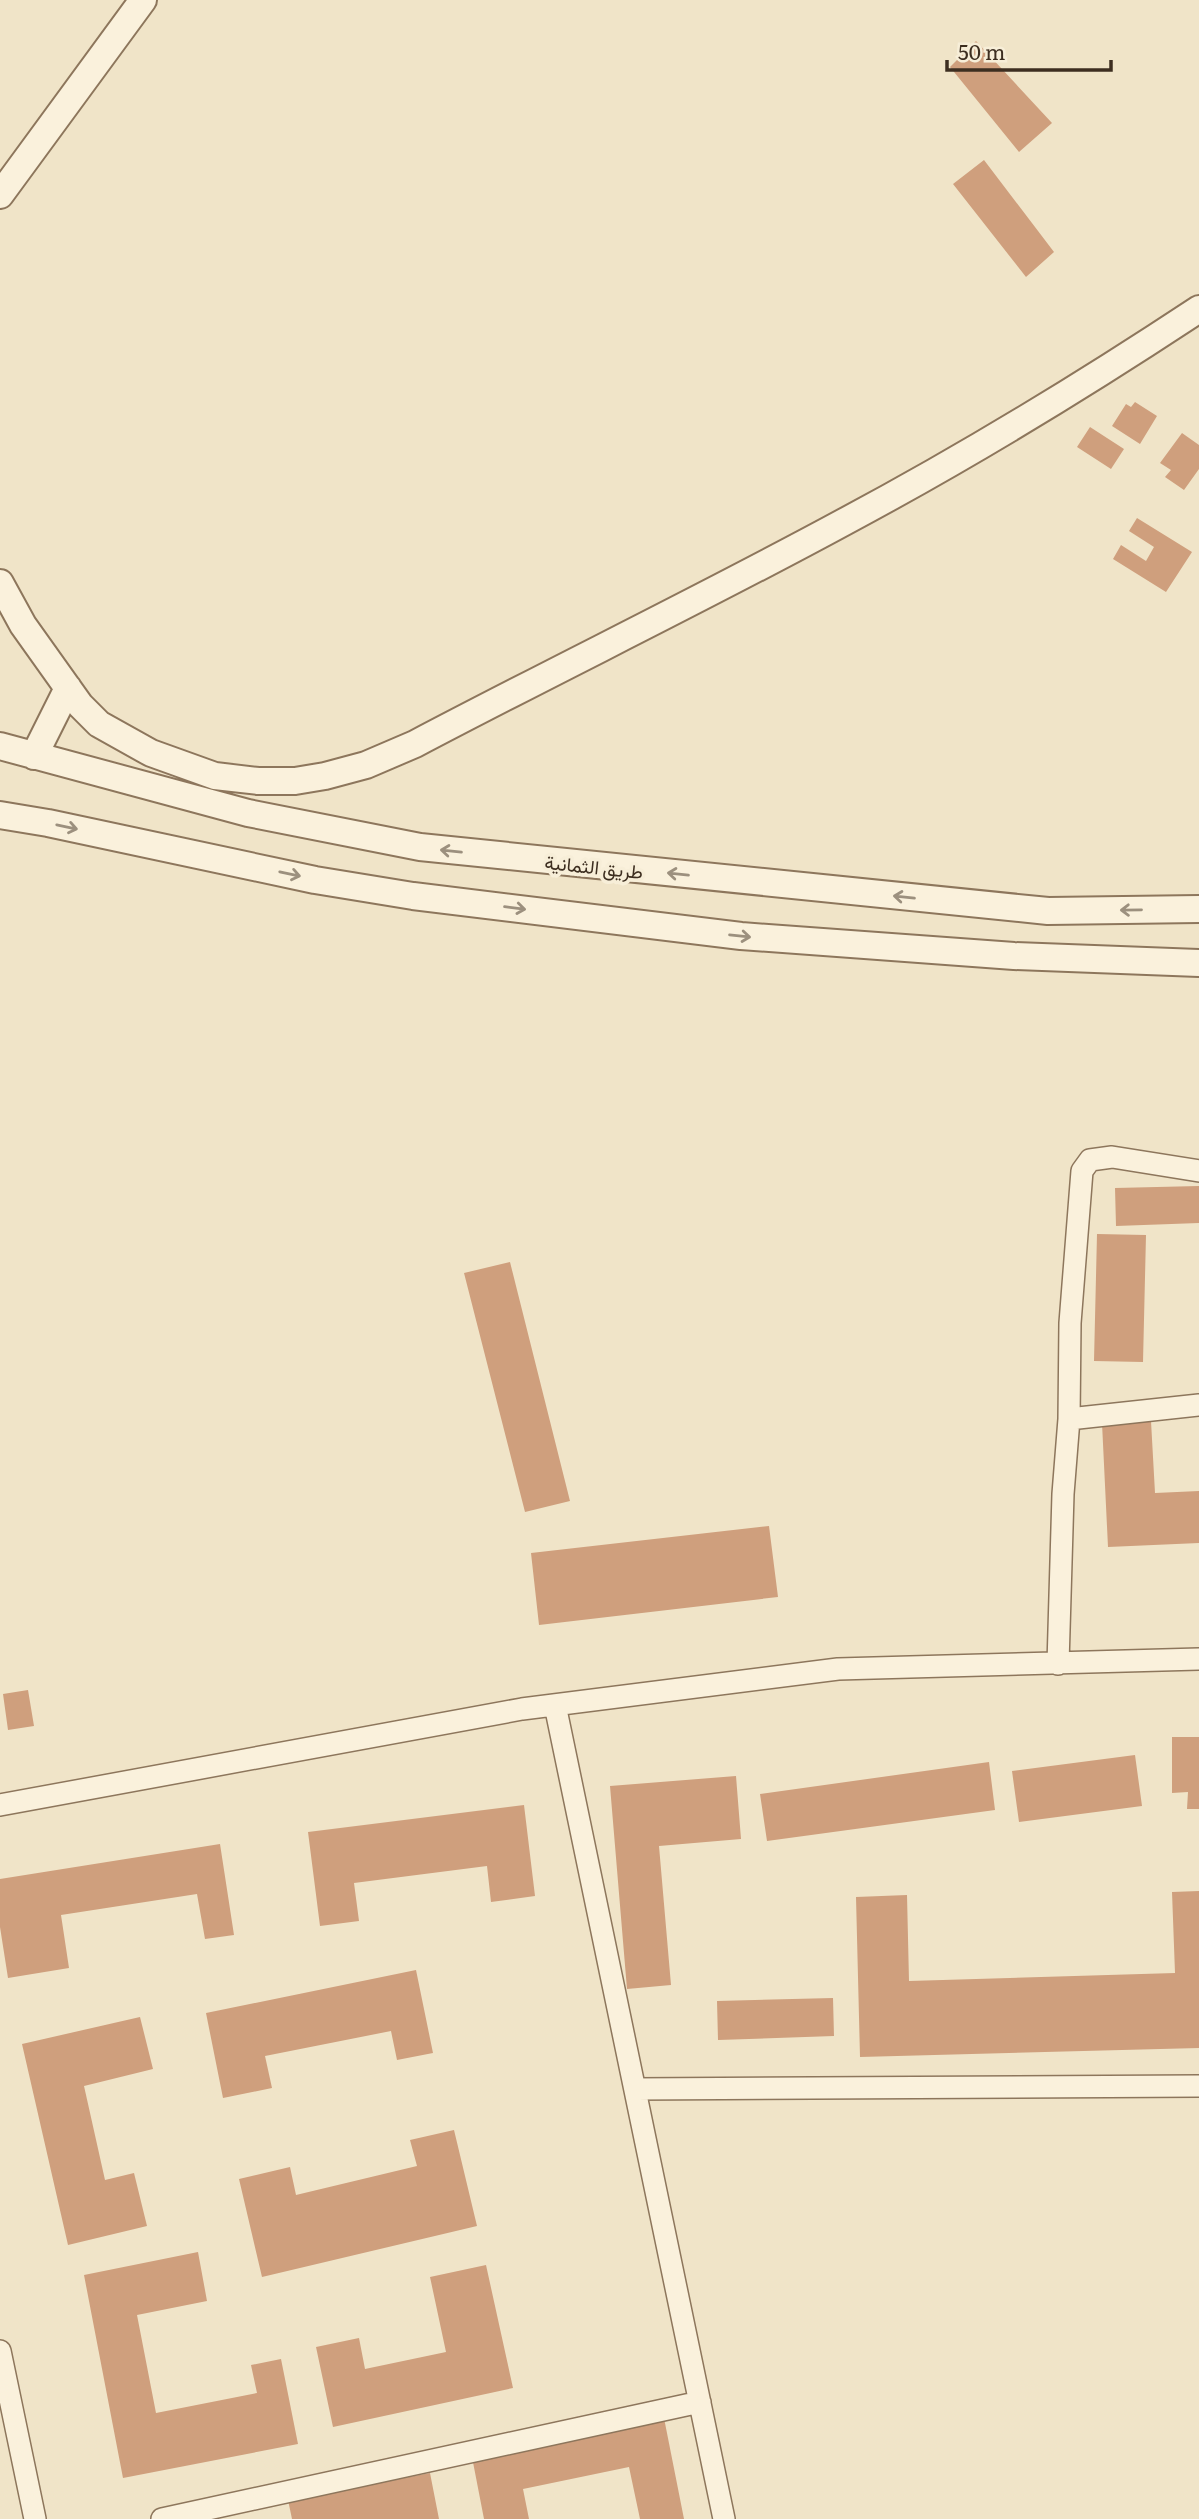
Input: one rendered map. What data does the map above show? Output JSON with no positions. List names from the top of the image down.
{
  "streets": {
    "street": ["طريق الثمانية"]
  },
  "scale_bar": "50 m"
}
